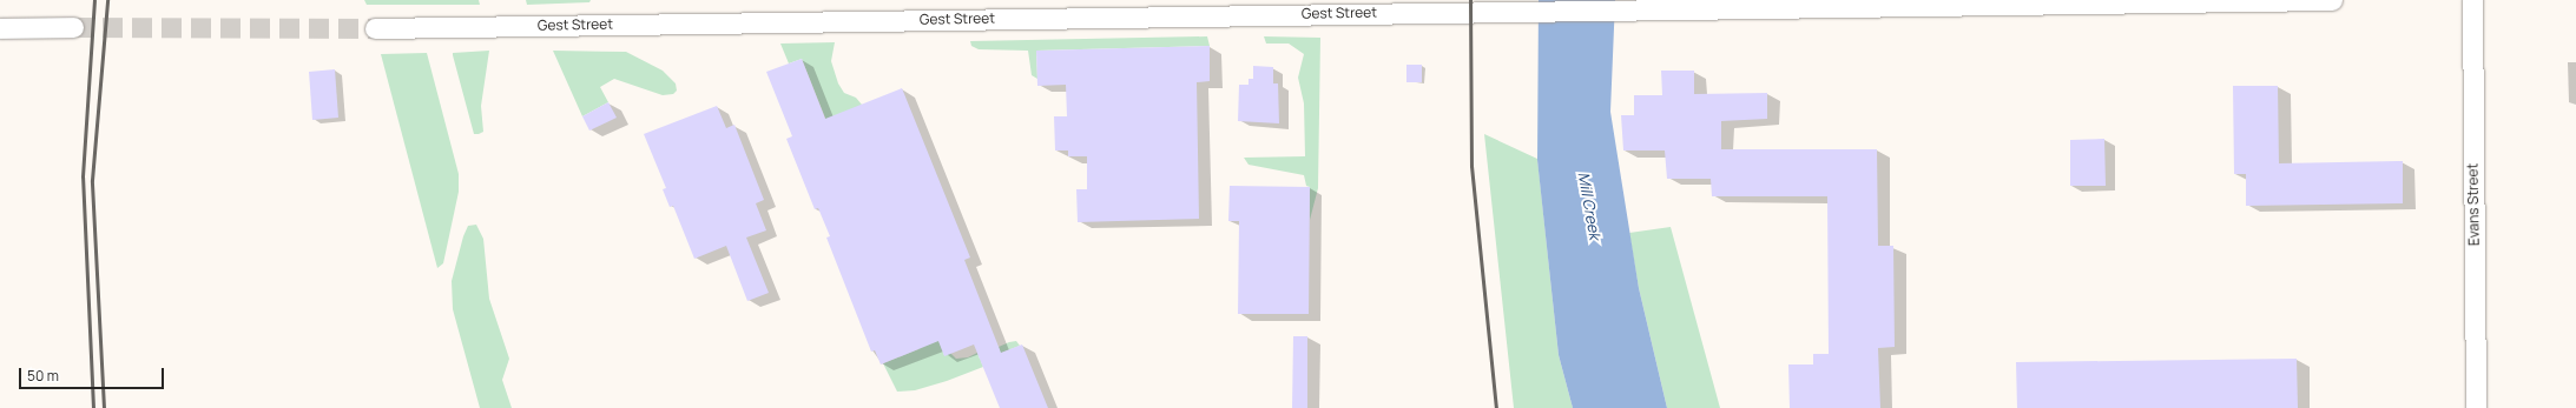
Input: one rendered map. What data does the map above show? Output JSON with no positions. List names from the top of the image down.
{
  "streets": {
    "street": ["Gest Street", "Evans Street"]
  },
  "water": ["Mill Creek"],
  "scale_bar": "50 m"
}
